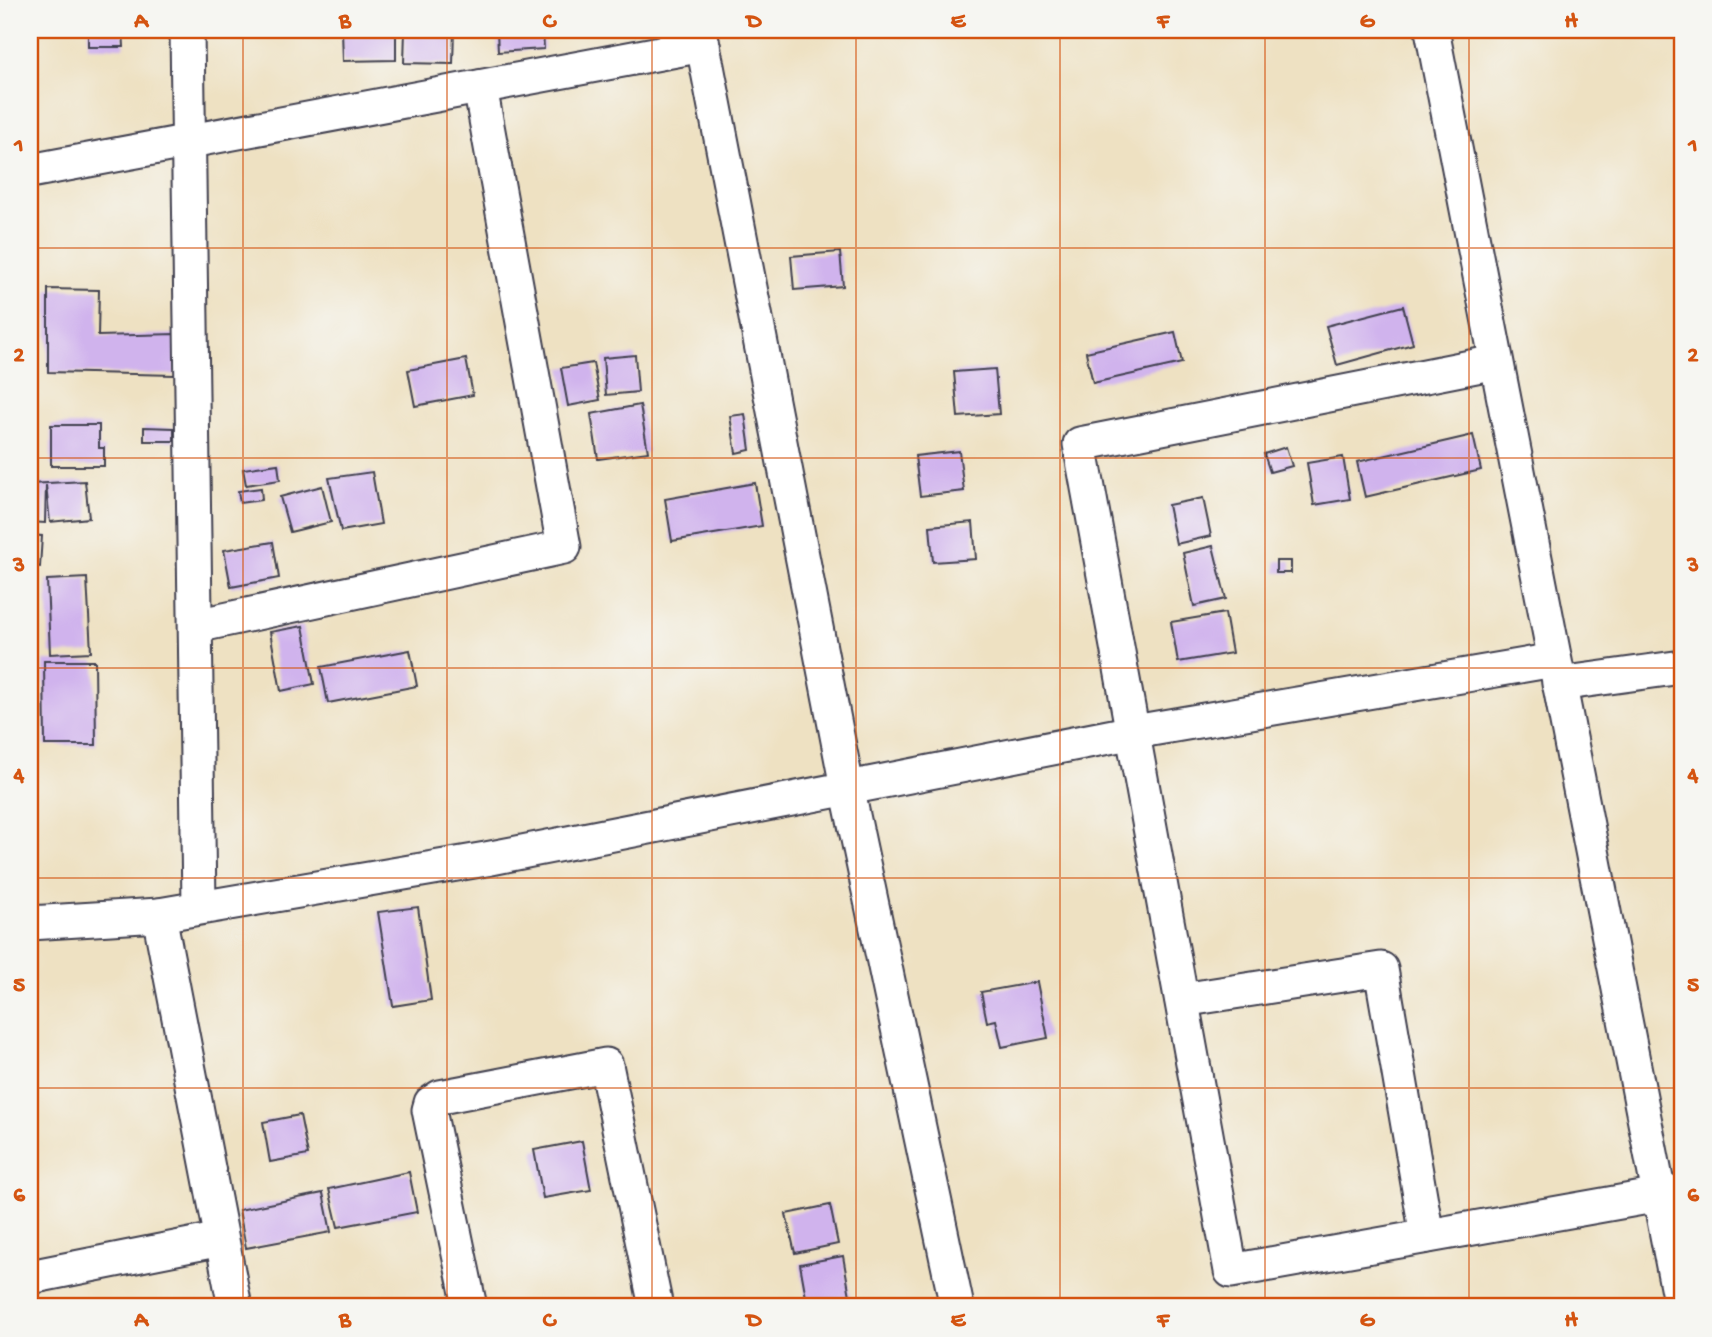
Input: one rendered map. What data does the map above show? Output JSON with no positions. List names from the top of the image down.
{
  "grid": {
    "columns": [
      "A",
      "B",
      "C",
      "D",
      "E",
      "F",
      "G",
      "H"
    ],
    "rows": [
      "1",
      "2",
      "3",
      "4",
      "5",
      "6"
    ]
  }
}
